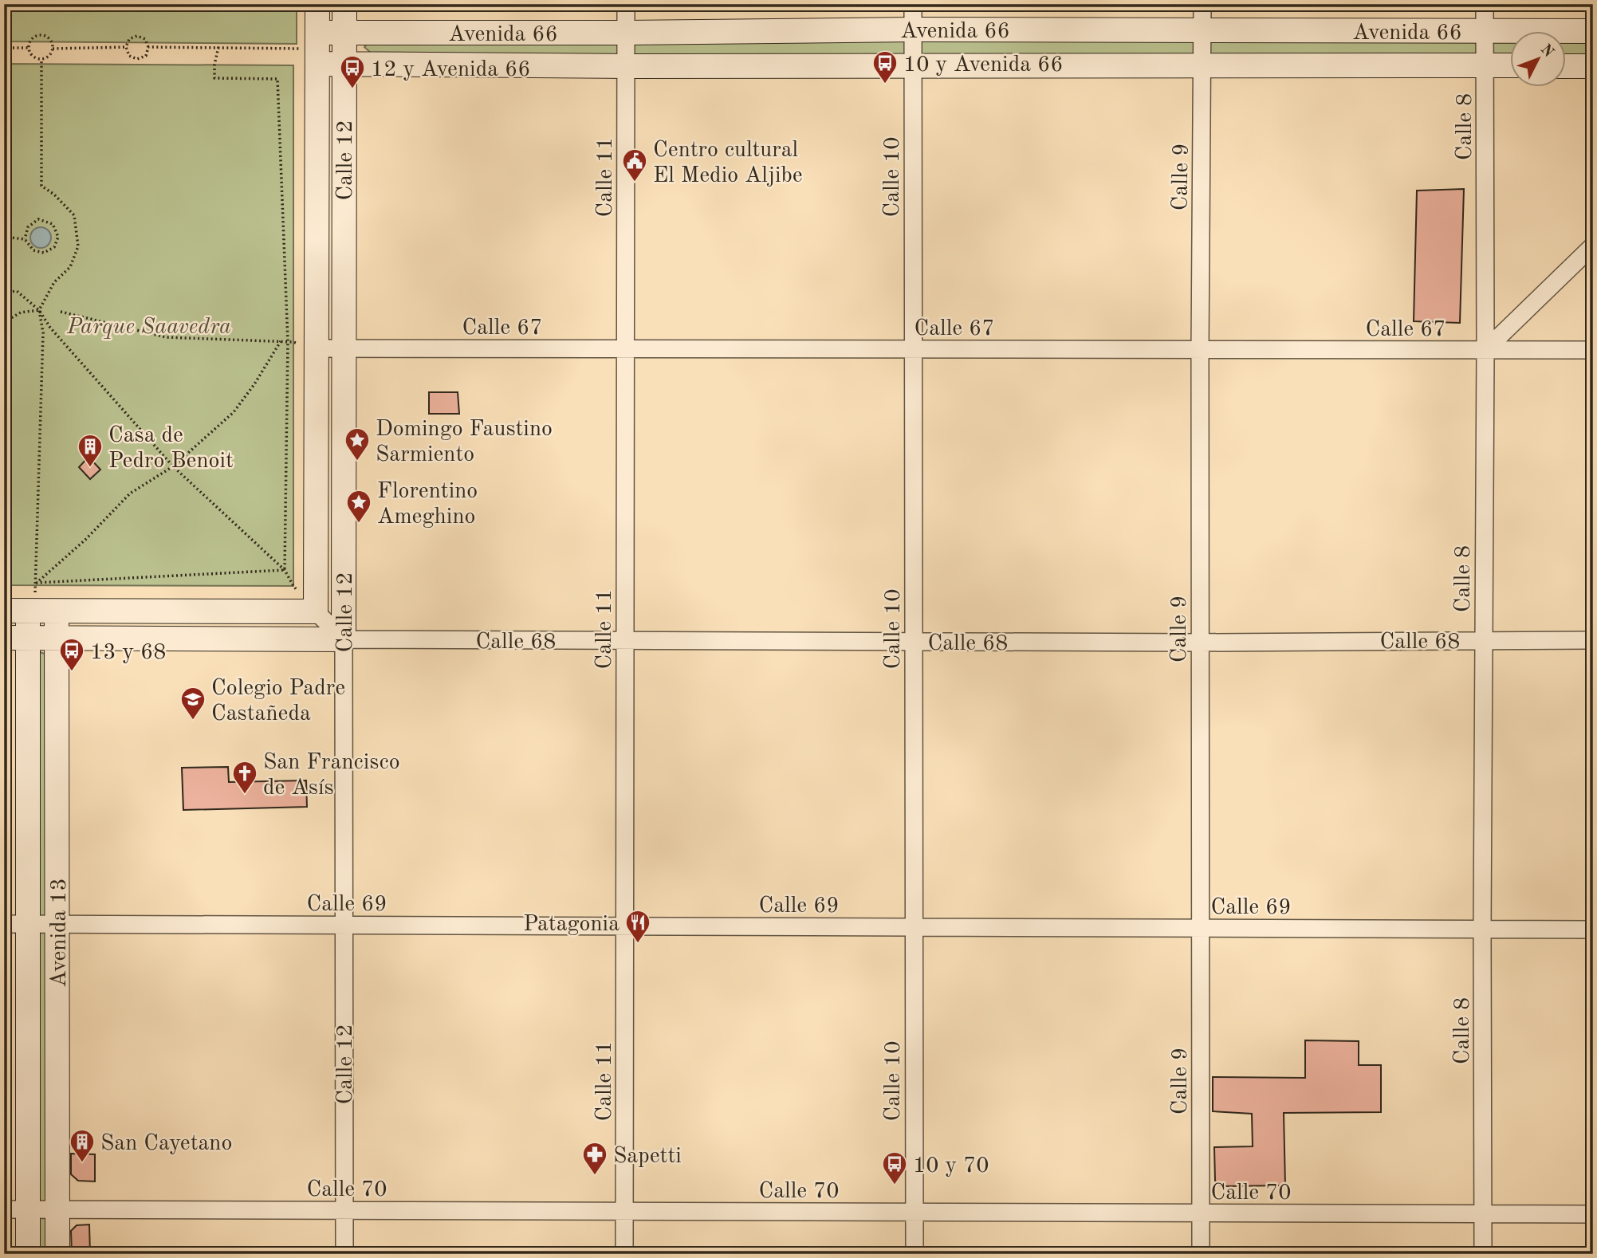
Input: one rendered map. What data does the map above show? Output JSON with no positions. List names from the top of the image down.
{
  "streets": {
    "main road": [
      "Avenida 66",
      "Calle 12",
      "Calle 68",
      "Avenida 13"
    ],
    "street": [
      "Calle 8",
      "Calle 11",
      "Calle 10",
      "Calle 9",
      "Calle 67",
      "Calle 69",
      "Calle 70"
    ]
  },
  "crossings": [
    ["Avenida 66", "Calle 8"],
    ["Avenida 66", "Calle 12"],
    ["Avenida 66", "Calle 11"],
    ["Avenida 66", "Calle 10"],
    ["Avenida 66", "Calle 9"],
    ["Calle 8", "Calle 67"],
    ["Calle 8", "Calle 68"],
    ["Calle 8", "Calle 69"],
    ["Calle 8", "Calle 70"],
    ["Calle 12", "Calle 67"],
    ["Calle 12", "Calle 68"],
    ["Calle 12", "Calle 69"],
    ["Calle 12", "Calle 70"],
    ["Calle 11", "Calle 67"],
    ["Calle 11", "Calle 68"],
    ["Calle 11", "Calle 69"],
    ["Calle 11", "Calle 70"],
    ["Calle 10", "Calle 67"],
    ["Calle 10", "Calle 68"],
    ["Calle 10", "Calle 69"],
    ["Calle 10", "Calle 70"],
    ["Calle 9", "Calle 67"],
    ["Calle 9", "Calle 68"],
    ["Calle 9", "Calle 69"],
    ["Calle 9", "Calle 70"],
    ["Calle 68", "Avenida 13"],
    ["Calle 69", "Avenida 13"],
    ["Avenida 13", "Calle 70"]
  ],
  "parks": ["Parque Saavedra"],
  "places": {
    "bus stop": [
      "10 y Avenida 66",
      "12 y Avenida 66",
      "13 y 68",
      "10 y 70"
    ],
    "public building": ["Centro cultural El Medio Aljibe"],
    "place": ["Domingo Faustino Sarmiento", "Florentino Ameghino"],
    "building": ["Casa de Pedro Benoit", "San Cayetano"],
    "school or university": ["Colegio Padre Castañeda"],
    "church": ["San Francisco de Asís"],
    "restaurant": ["Patagonia"],
    "pharmacy": ["Sapetti"]
  },
  "north": "top right"
}
